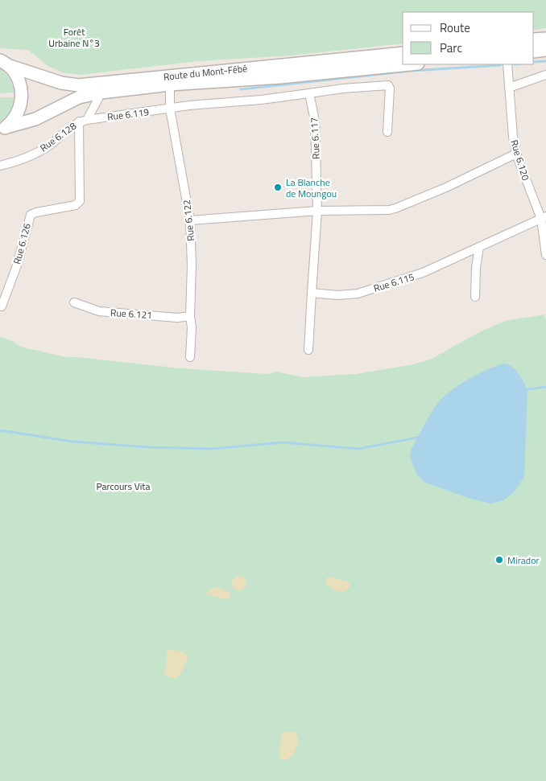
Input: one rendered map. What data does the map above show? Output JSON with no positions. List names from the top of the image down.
{
  "streets": {
    "street": [
      "Route du Mont-Fébé",
      "Rue 6.119",
      "Rue 6.128",
      "Rue 6.117",
      "Rue 6.120",
      "Rue 6.122",
      "Rue 6.126",
      "Rue 6.115",
      "Rue 6.121"
    ]
  },
  "crossings": [
    ["Route du Mont-Fébé", "Rue 6.128"],
    ["Route du Mont-Fébé", "Rue 6.122"],
    ["Rue 6.119", "Rue 6.128"],
    ["Rue 6.119", "Rue 6.122"],
    ["Rue 6.119", "Rue 6.126"],
    ["Rue 6.128", "Rue 6.126"],
    ["Rue 6.120", "Rue 6.115"],
    ["Rue 6.122", "Rue 6.121"]
  ],
  "parks": ["Forêt Urbaine N°3", "Parcours Vita"],
  "places": ["La Blanche de Moungou", "Mirador"],
  "legend": ["Route", "Parc"]
}
